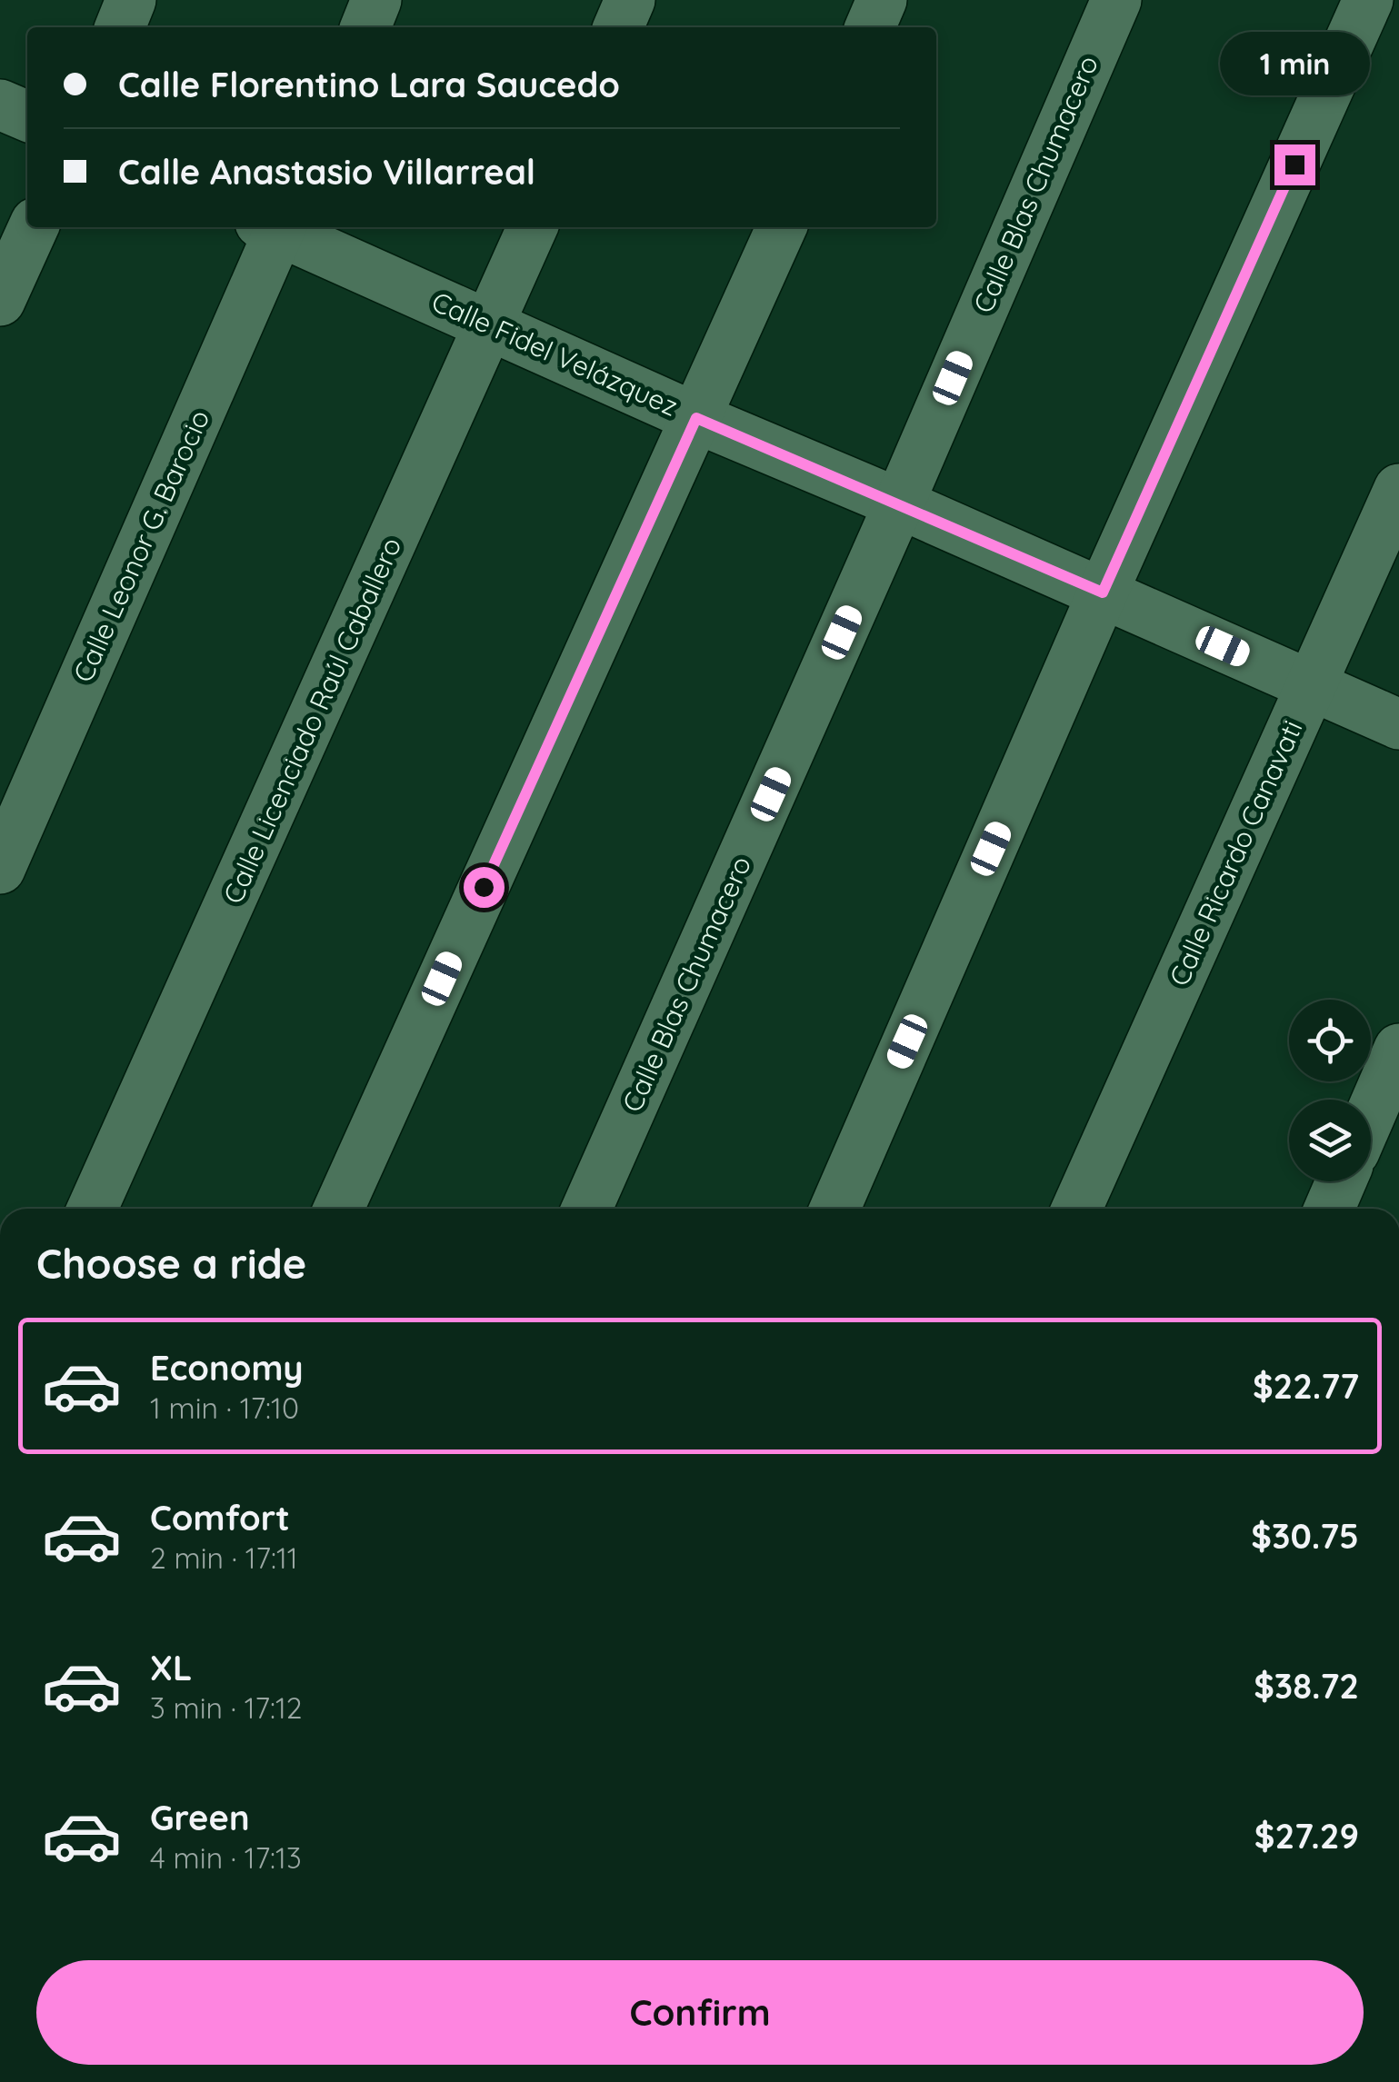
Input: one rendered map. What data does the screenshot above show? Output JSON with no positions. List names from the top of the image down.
{
  "streets": {
    "street": [
      "Calle Blas Chumacero",
      "Calle Fidel Velázquez",
      "Calle Leonor G. Barocio",
      "Calle Licenciado Raúl Caballero",
      "Calle Ricardo Canavati"
    ]
  },
  "crossings": [
    ["Calle Blas Chumacero", "Calle Fidel Velázquez"],
    ["Calle Fidel Velázquez", "Calle Licenciado Raúl Caballero"],
    ["Calle Fidel Velázquez", "Calle Ricardo Canavati"]
  ],
  "page": {
    "banner": ["Calle Florentino Lara Saucedo", "Calle Anastasio Villarreal"],
    "bubble": "1 min",
    "heading": "Choose a ride",
    "list": [
      {
        "name": "Economy",
        "note": "1 min · 17:10",
        "value": "$22.77"
      },
      {
        "name": "Comfort",
        "note": "2 min · 17:11",
        "value": "$30.75"
      },
      {
        "name": "XL",
        "note": "3 min · 17:12",
        "value": "$38.72"
      },
      {
        "name": "Green",
        "note": "4 min · 17:13",
        "value": "$27.29"
      }
    ],
    "buttons": "Confirm"
  }
}
